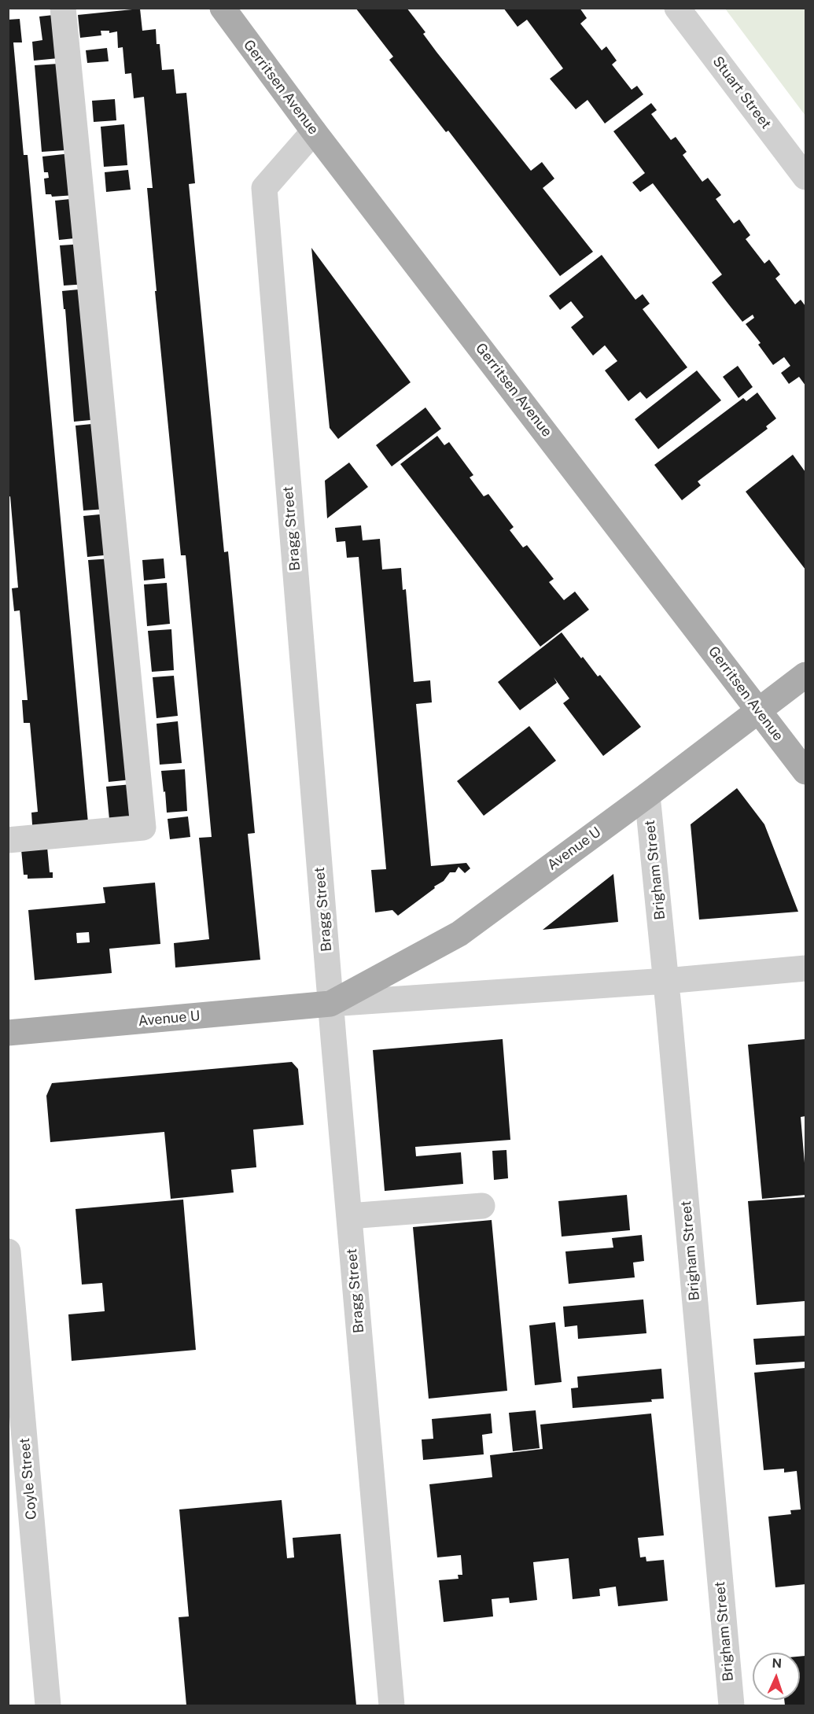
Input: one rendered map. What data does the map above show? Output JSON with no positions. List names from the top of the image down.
{
  "streets": {
    "main road": ["Gerritsen Avenue", "Avenue U"],
    "street": [
      "Stuart Street",
      "Bragg Street",
      "Brigham Street",
      "Coyle Street"
    ]
  },
  "crossings": [
    ["Gerritsen Avenue", "Bragg Street"],
    ["Gerritsen Avenue", "Avenue U"],
    ["Bragg Street", "Avenue U"],
    ["Avenue U", "Brigham Street"]
  ],
  "north": "top"
}
